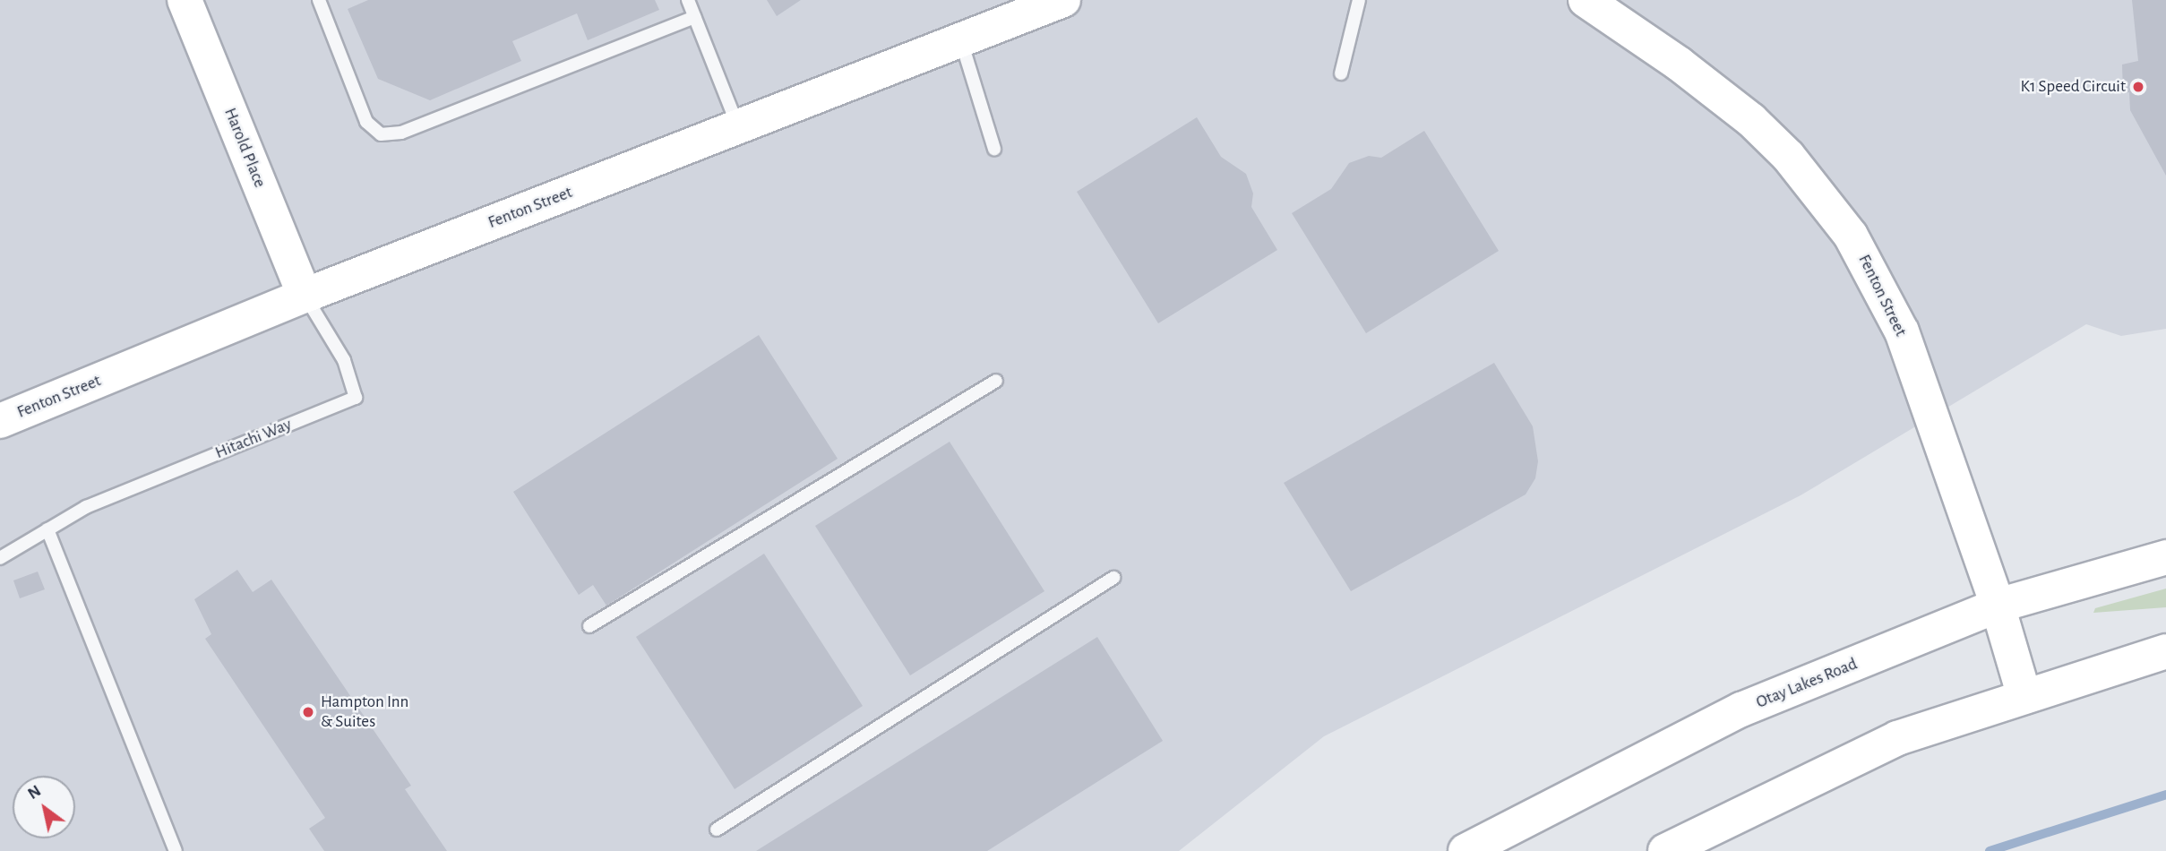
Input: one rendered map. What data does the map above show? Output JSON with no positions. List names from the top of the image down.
{
  "streets": {
    "street": ["Harold Place", "Fenton Street", "Otay Lakes Road"],
    "lane": ["Hitachi Way"]
  },
  "crossings": [
    ["Harold Place", "Fenton Street"],
    ["Harold Place", "Hitachi Way"],
    ["Fenton Street", "Hitachi Way"],
    ["Fenton Street", "Otay Lakes Road"]
  ],
  "places": ["K1 Speed Circuit", "Hampton Inn & Suites"],
  "north": "top left"
}
